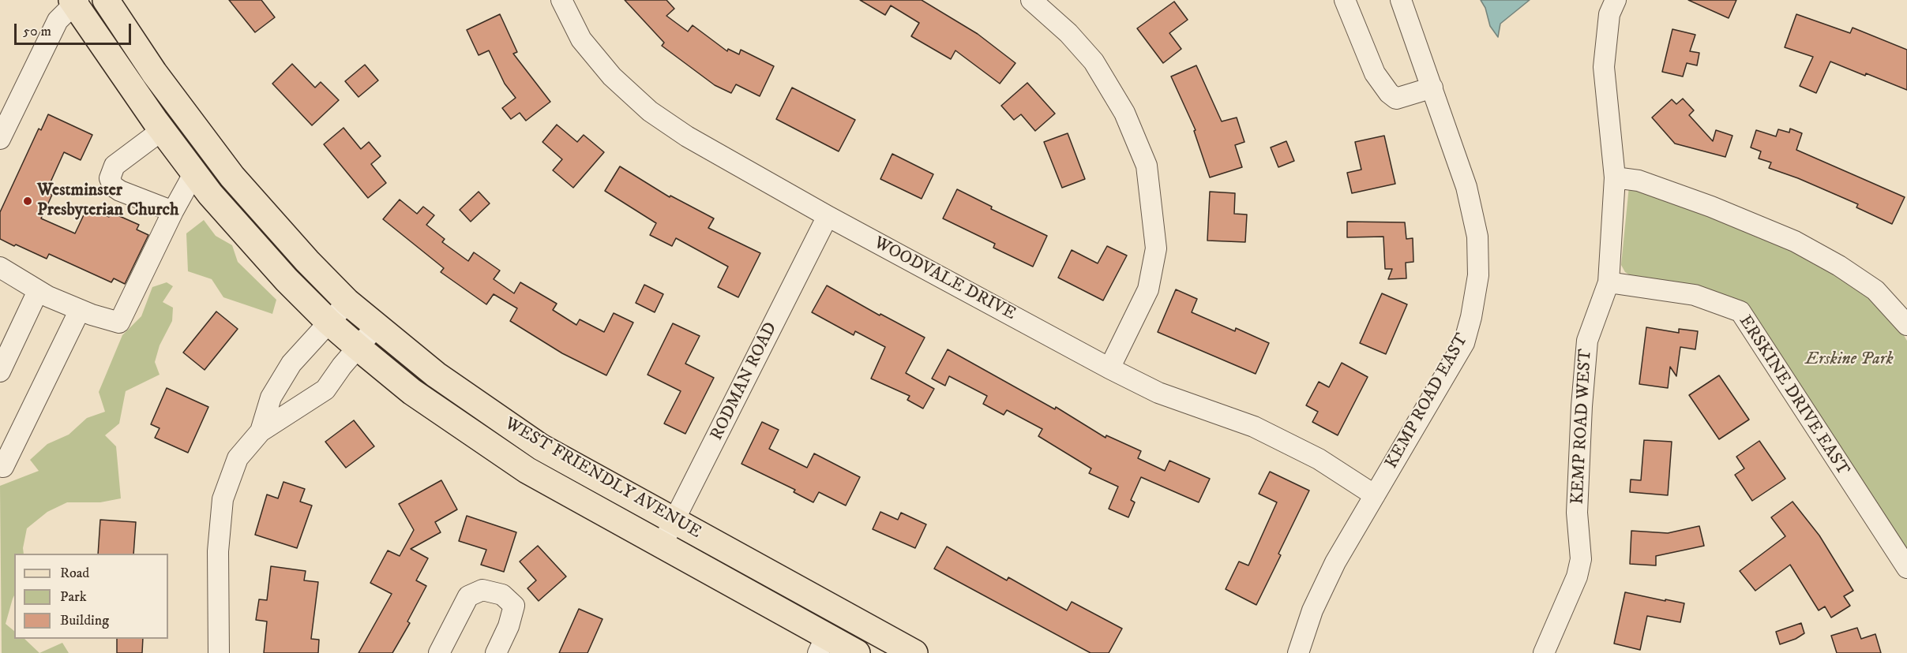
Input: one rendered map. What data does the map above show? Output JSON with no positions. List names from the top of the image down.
{
  "streets": {
    "main road": ["WEST FRIENDLY AVENUE"],
    "street": [
      "WOODVALE DRIVE",
      "RODMAN ROAD",
      "ERSKINE DRIVE EAST",
      "KEMP ROAD EAST",
      "KEMP ROAD WEST"
    ]
  },
  "crossings": [
    ["WOODVALE DRIVE", "RODMAN ROAD"],
    ["WOODVALE DRIVE", "KEMP ROAD EAST"],
    ["RODMAN ROAD", "WEST FRIENDLY AVENUE"],
    ["ERSKINE DRIVE EAST", "KEMP ROAD WEST"]
  ],
  "parks": ["Erskine Park"],
  "places": ["Westminster Presbyterian Church"],
  "legend": ["Road", "Park", "Building"],
  "scale_bar": "50 m"
}
